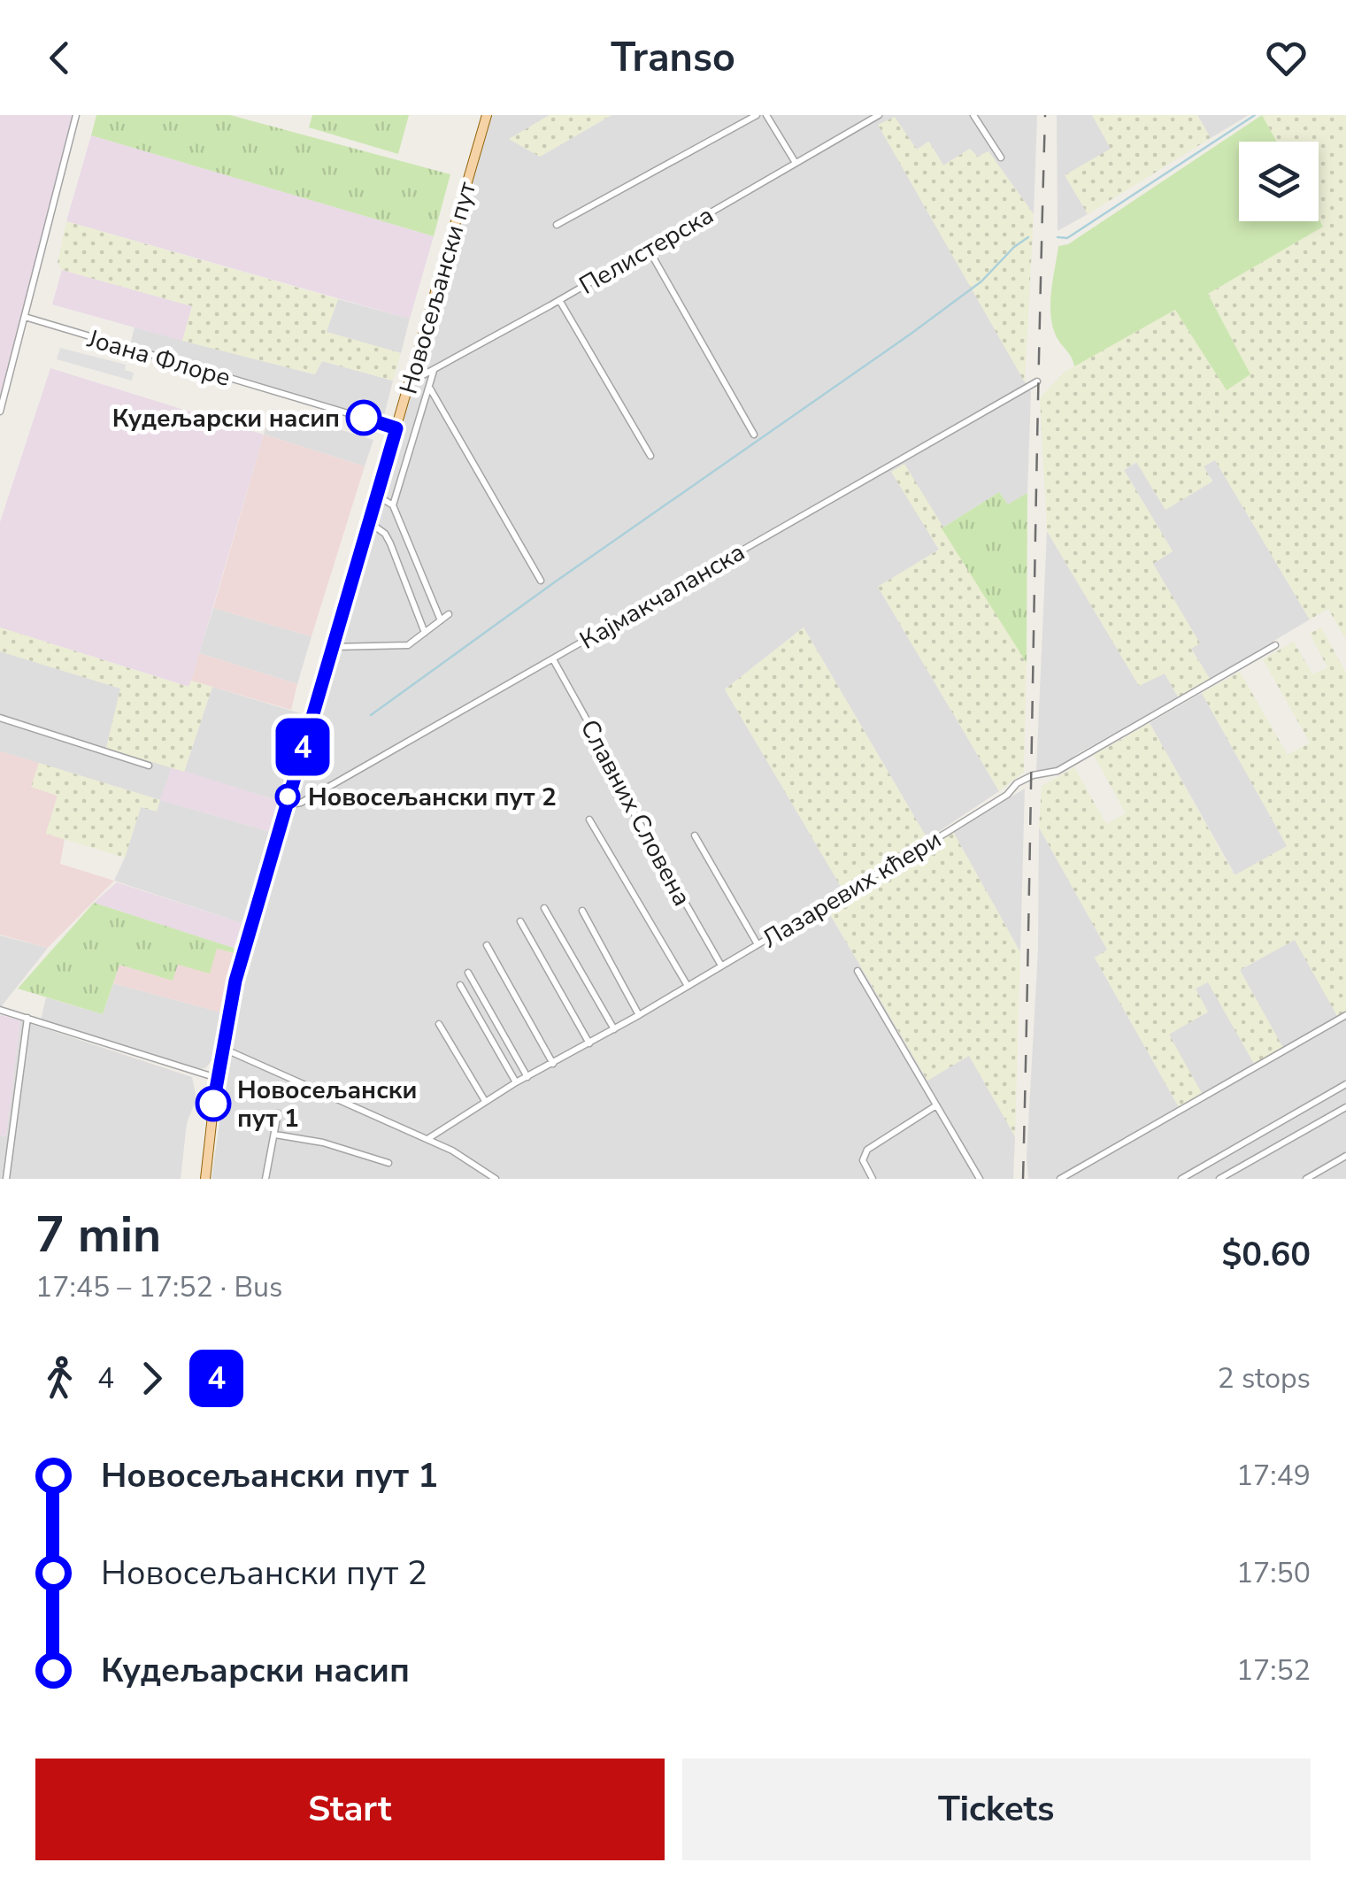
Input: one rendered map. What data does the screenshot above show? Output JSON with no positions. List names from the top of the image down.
{
  "streets": {
    "main road": ["Новосељански пут"],
    "street": [
      "Пелистерска",
      "Јоана Флоре",
      "Кајмакчаланска",
      "Славних Словена",
      "Лазаревих кћери"
    ]
  },
  "crossings": [
    ["Пелистерска", "Новосељански пут"],
    ["Новосељански пут", "Јоана Флоре"],
    ["Новосељански пут", "Кајмакчаланска"],
    ["Кајмакчаланска", "Славних Словена"],
    ["Славних Словена", "Лазаревих кћери"]
  ],
  "places": ["Кудељарски насип", "Новосељански пут 2", "Новосељански пут 1"],
  "lines": ["bus line 4"],
  "page": {
    "header": "Transo",
    "on_map": "4",
    "heading": ["7 min", "17:45 – 17:52 · Bus", "$0.60"],
    "legs": ["4", "4", "2 stops"],
    "list": [
      {
        "name": "Новосељански пут 1",
        "value": "17:49"
      },
      {
        "name": "Новосељански пут 2",
        "value": "17:50"
      },
      {
        "name": "Кудељарски насип",
        "value": "17:52"
      }
    ],
    "buttons": ["Start", "Tickets"]
  }
}
